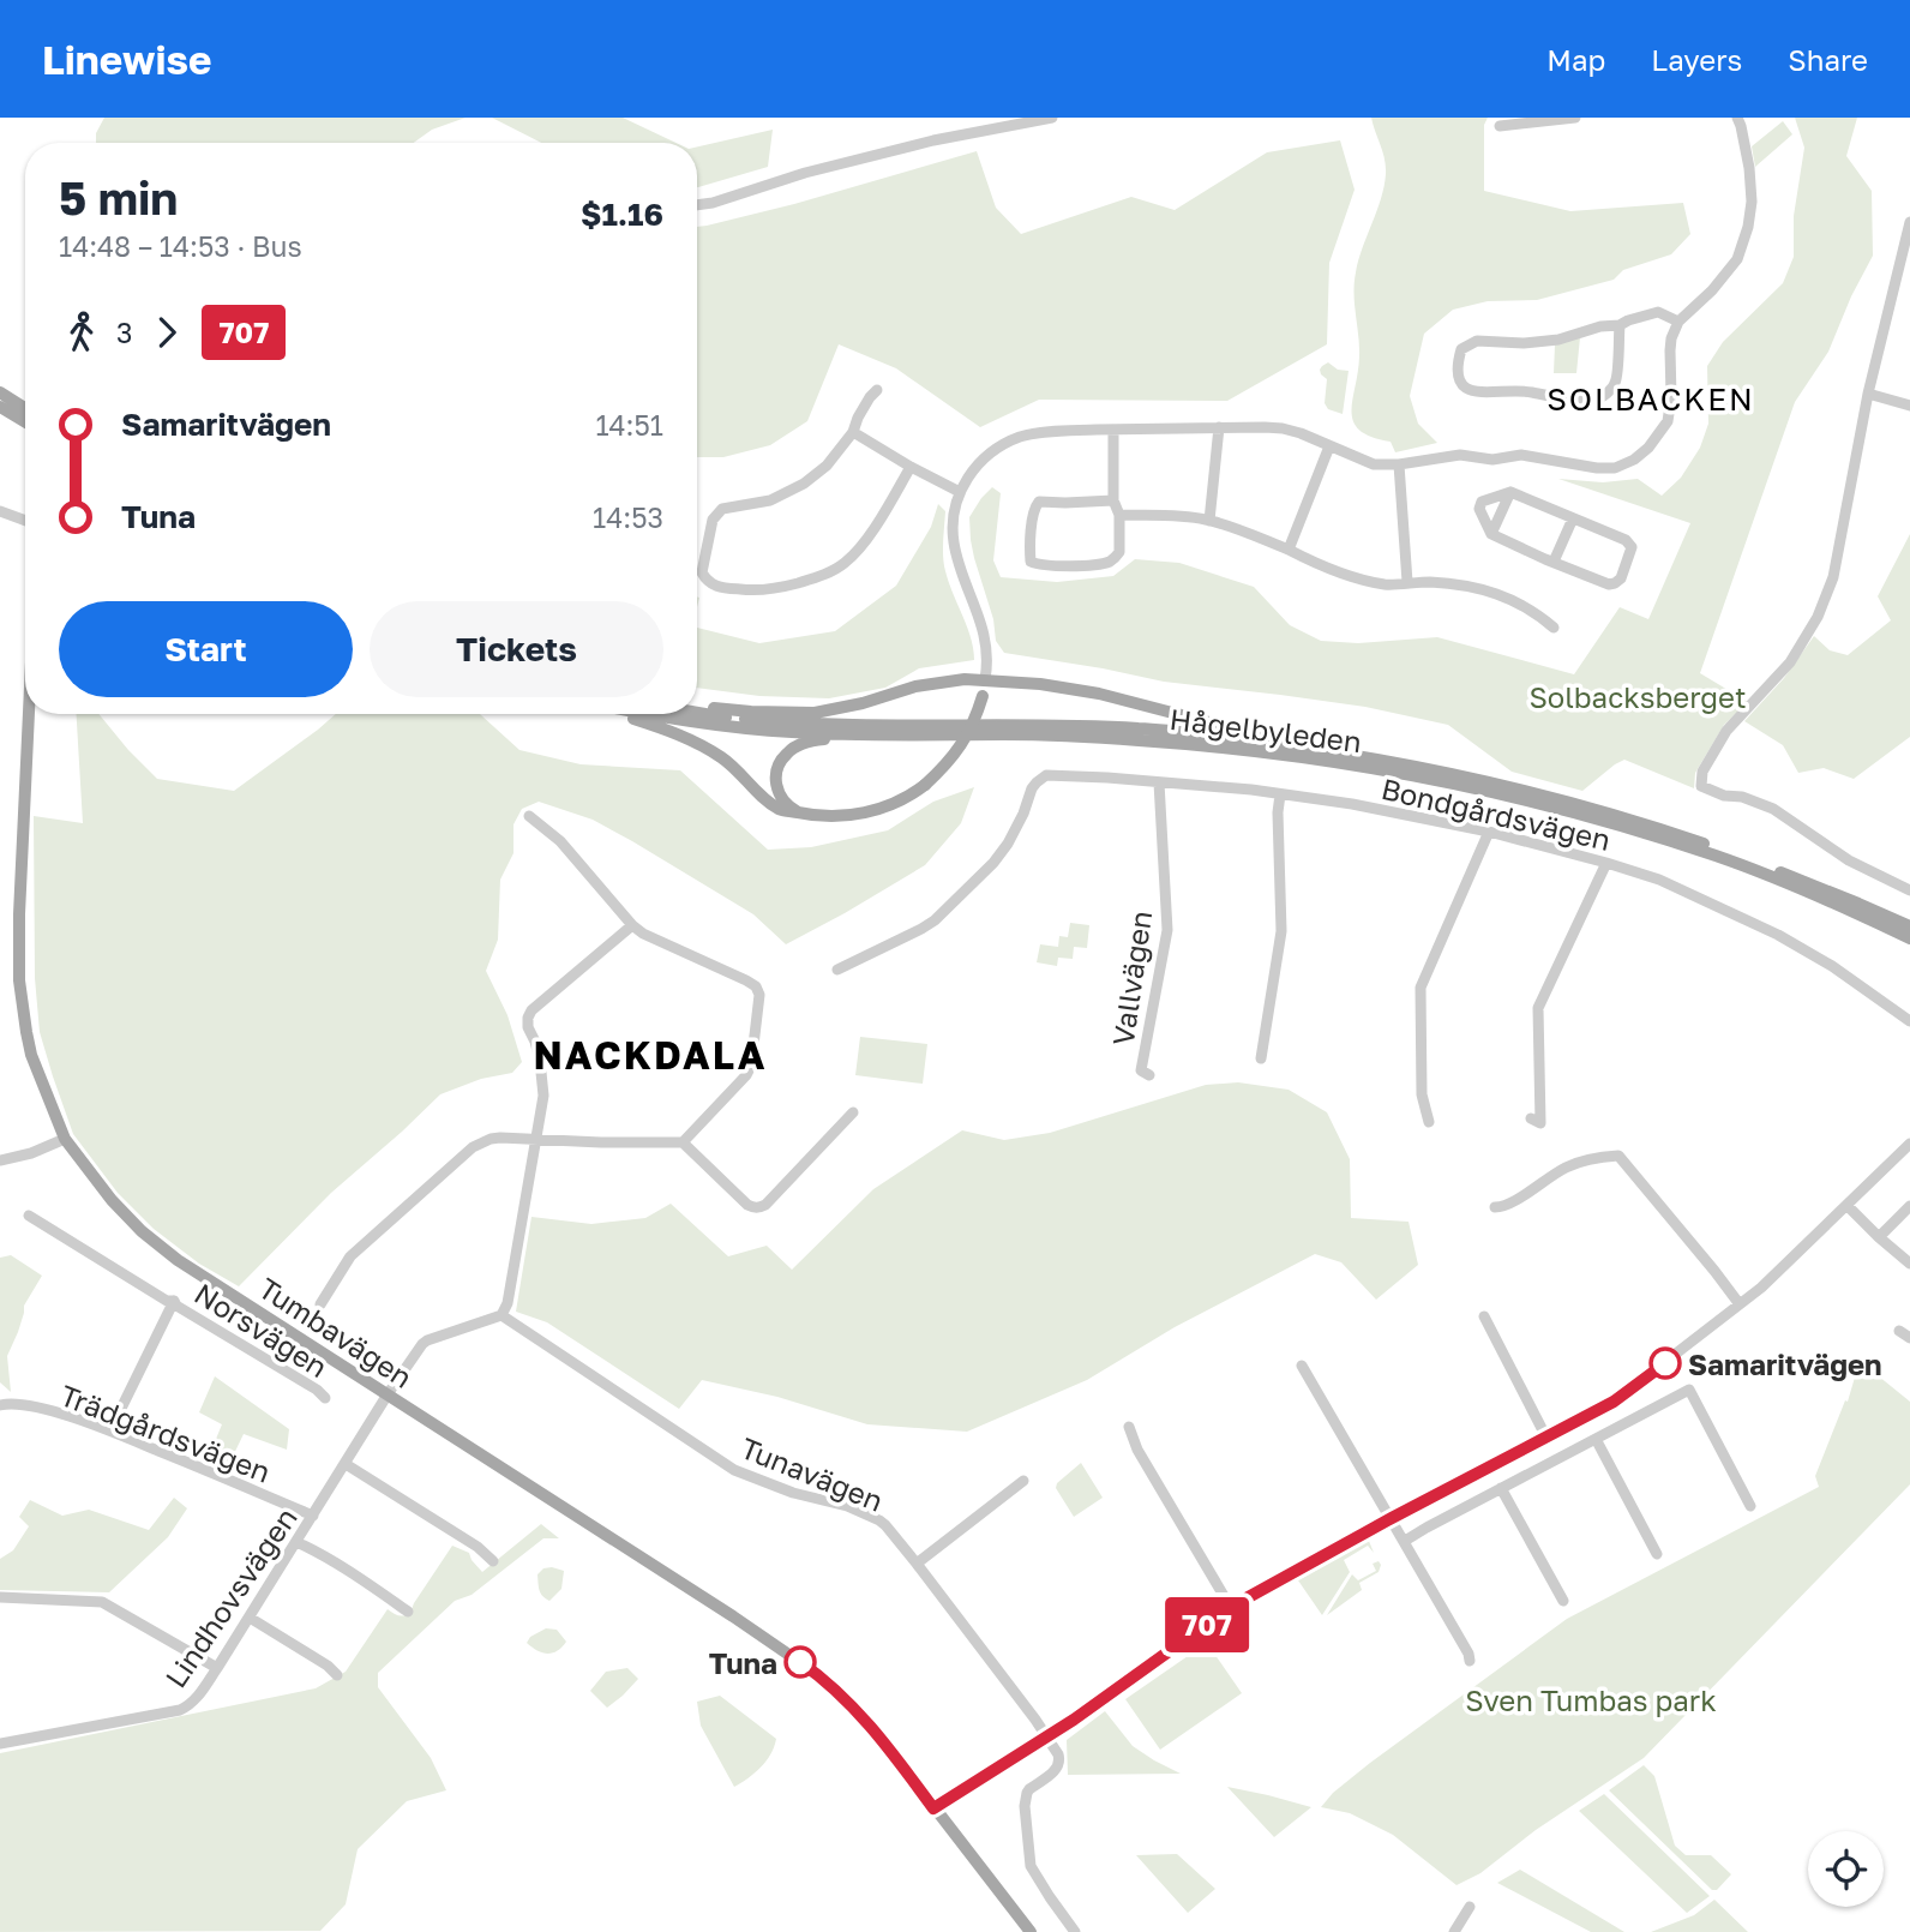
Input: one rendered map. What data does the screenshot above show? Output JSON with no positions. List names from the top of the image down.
{
  "streets": {
    "main road": ["Hågelbyleden", "Tumbavägen"],
    "street": [
      "Bondgårdsvägen",
      "Vallvägen",
      "Norsvägen",
      "Trädgårdsvägen",
      "Tunavägen",
      "Lindhovsvägen"
    ]
  },
  "crossings": [
    ["Bondgårdsvägen", "Vallvägen"],
    ["Norsvägen", "Trädgårdsvägen"],
    ["Tumbavägen", "Lindhovsvägen"],
    ["Trädgårdsvägen", "Lindhovsvägen"],
    ["Tunavägen", "Lindhovsvägen"]
  ],
  "districts": ["SOLBACKEN", "NACKDALA"],
  "parks": ["Solbacksberget", "Sven Tumbas park"],
  "places": ["Samaritvägen", "Tuna"],
  "lines": ["bus line 707"],
  "page": {
    "header": "Linewise",
    "nav": ["Map", "Layers", "Share"],
    "on_map": "707",
    "heading": ["5 min", "14:48 – 14:53 · Bus", "$1.16"],
    "legs": ["3", "707"],
    "list": [
      {
        "name": "Samaritvägen",
        "value": "14:51"
      },
      {
        "name": "Tuna",
        "value": "14:53"
      }
    ],
    "buttons": ["Start", "Tickets"]
  }
}
